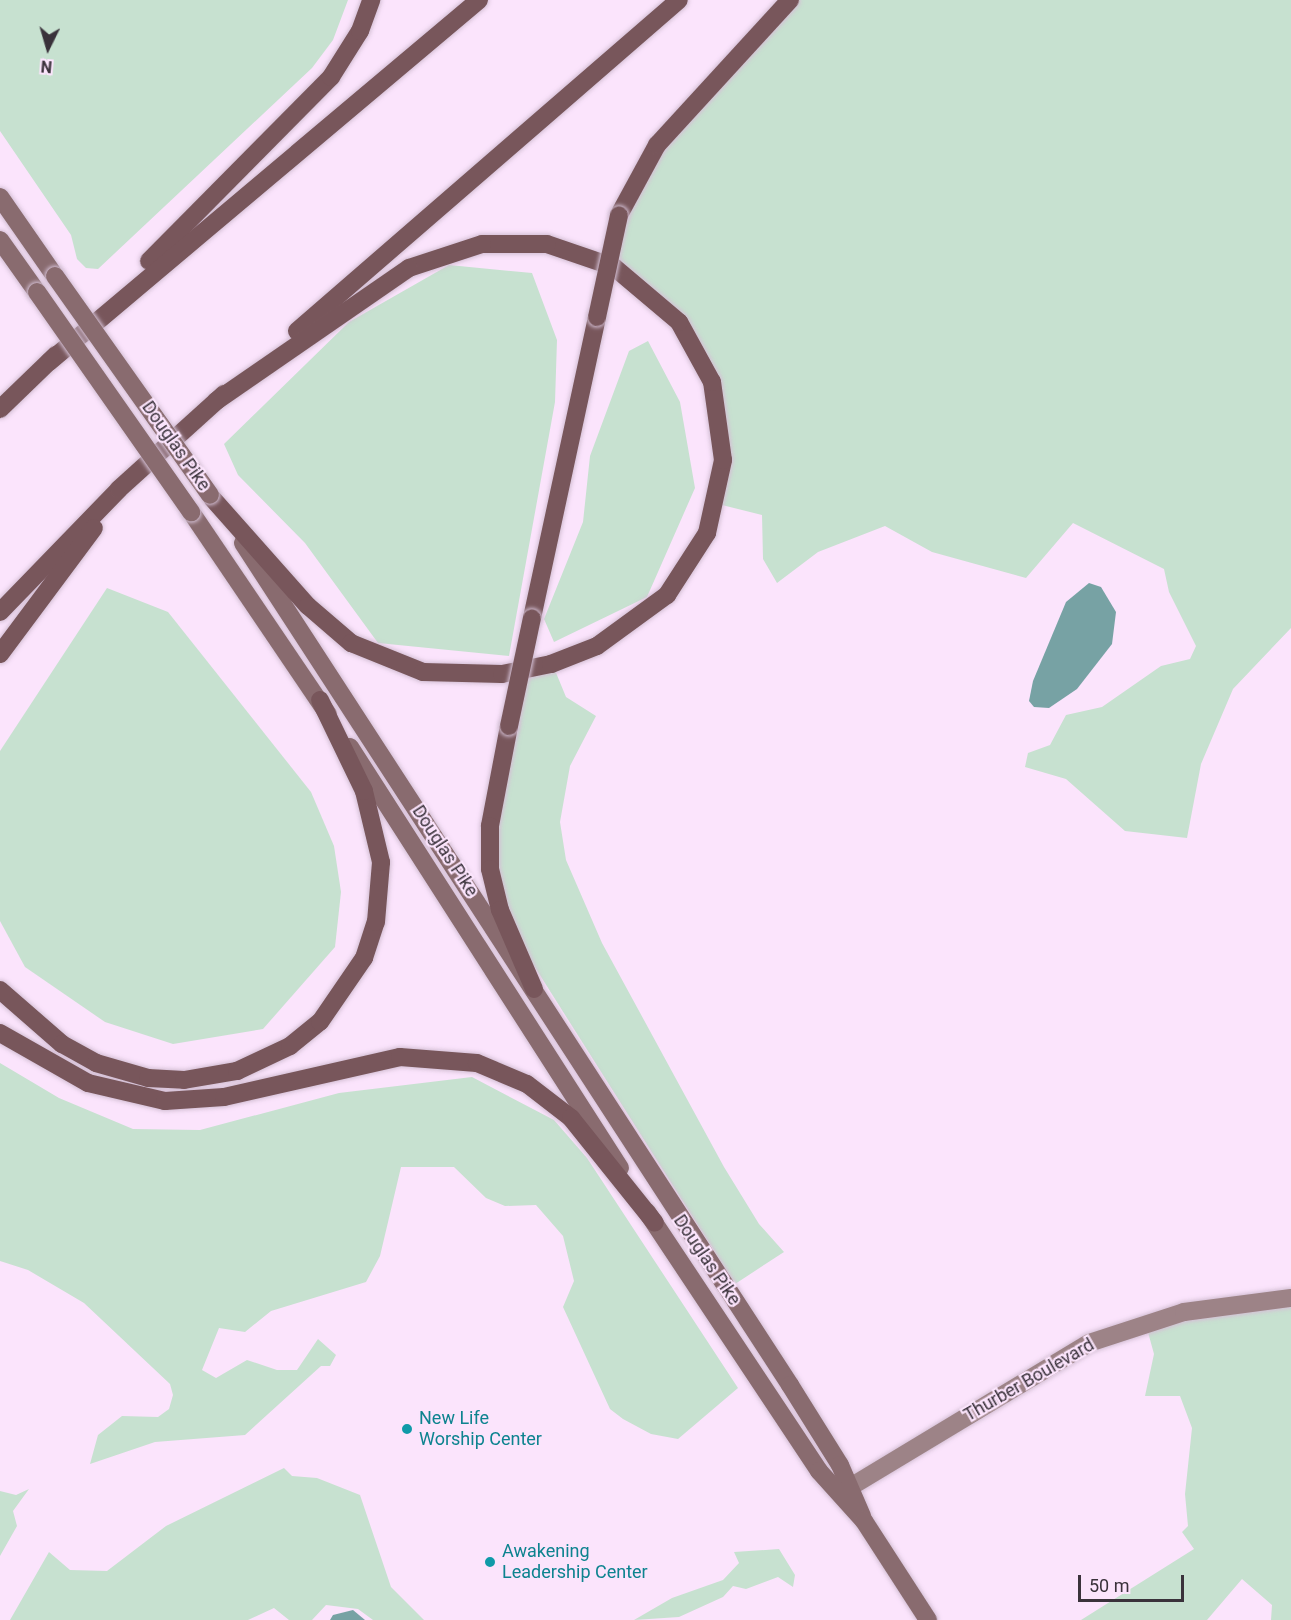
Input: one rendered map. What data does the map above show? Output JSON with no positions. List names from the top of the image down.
{
  "streets": {
    "main road": ["Douglas Pike"],
    "street": ["Thurber Boulevard"]
  },
  "crossings": [
    ["Douglas Pike", "Thurber Boulevard"]
  ],
  "places": ["New Life Worship Center", "Awakening Leadership Center"],
  "scale_bar": "50 m",
  "north": "bottom"
}
